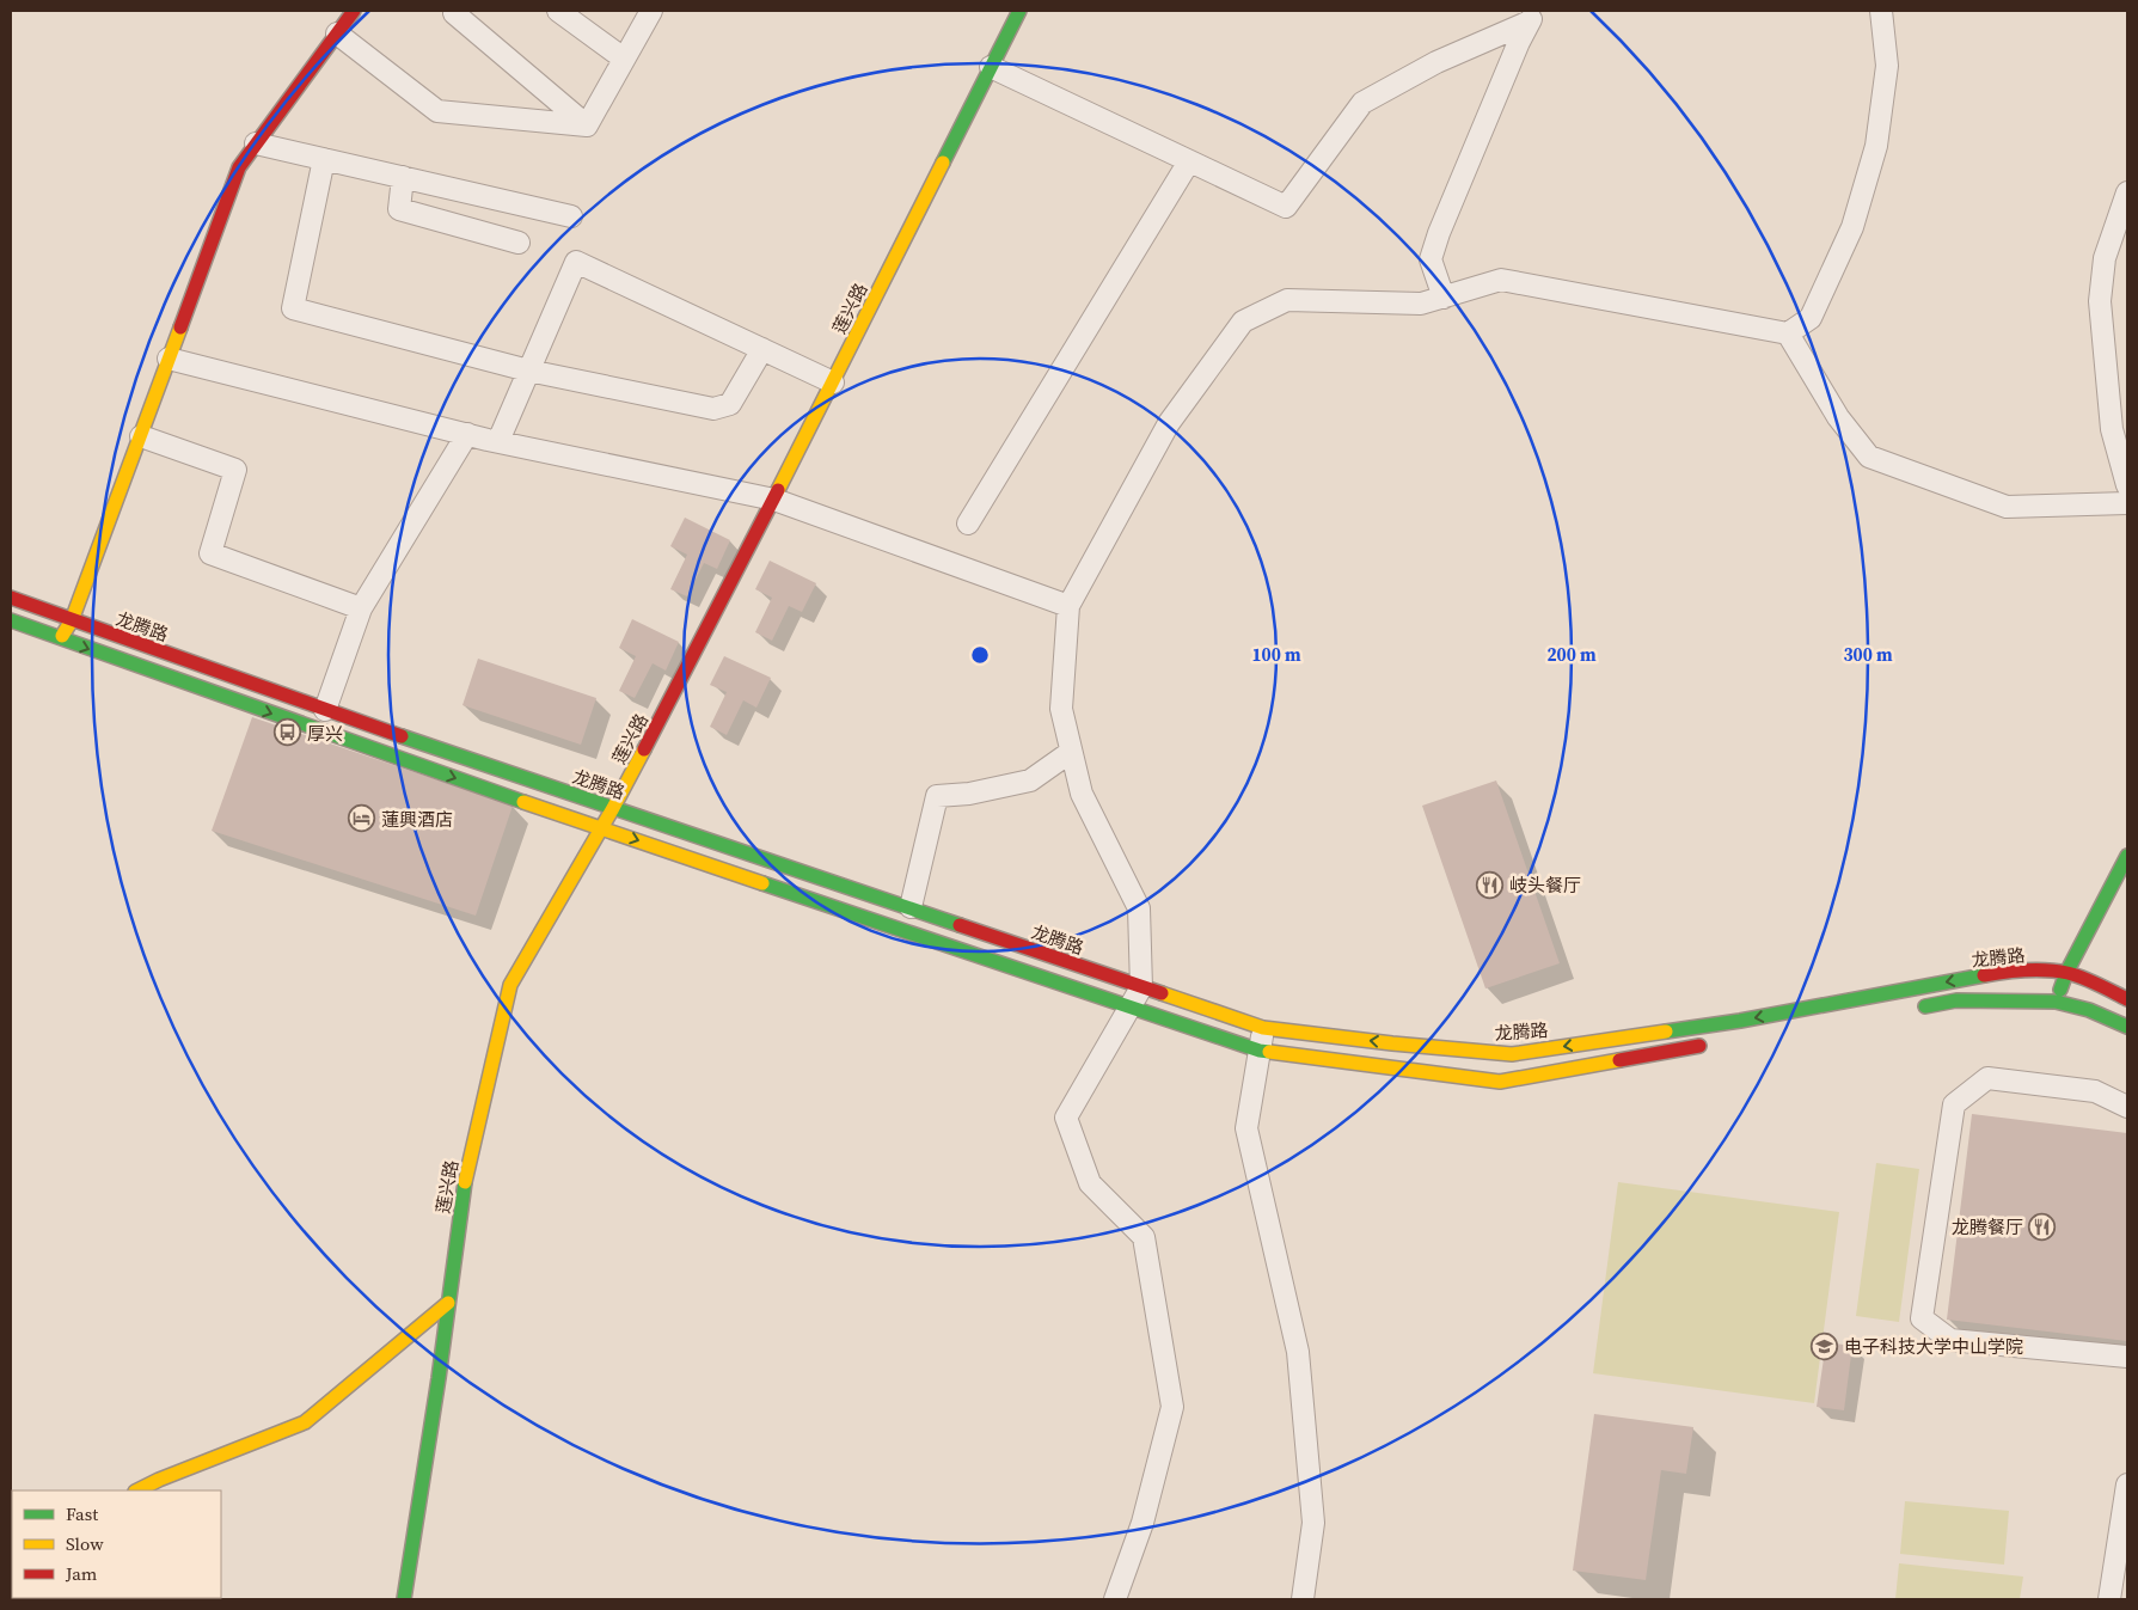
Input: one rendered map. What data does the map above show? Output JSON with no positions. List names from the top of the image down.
{
  "streets": {
    "street": ["莲兴路", "龙腾路"]
  },
  "crossings": [
    ["莲兴路", "龙腾路"]
  ],
  "places": {
    "bus stop": ["厚兴"],
    "hotel": ["蓮興酒店"],
    "restaurant": ["岐头餐厅", "龙腾餐厅"],
    "school or university": ["电子科技大学中山学院"]
  },
  "legend": ["Fast", "Slow", "Jam"],
  "rings": ["100 m", "200 m", "300 m"]
}
